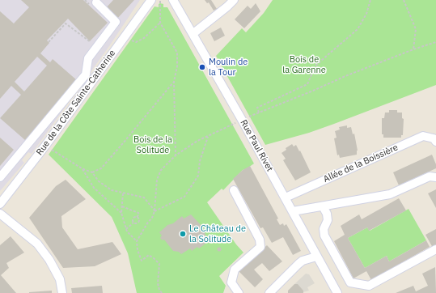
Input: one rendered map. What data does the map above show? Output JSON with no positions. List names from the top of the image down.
{
  "streets": {
    "street": ["Rue de la Côte Sainte-Catherine", "Rue Paul Rivet", "Allée de la Boissière"]
  },
  "crossings": [
    ["Rue Paul Rivet", "Allée de la Boissière"]
  ],
  "parks": ["Bois de la Garenne", "Bois de la Solitude"],
  "places": ["Moulin de la Tour", "Le Château de la Solitude"]
}
